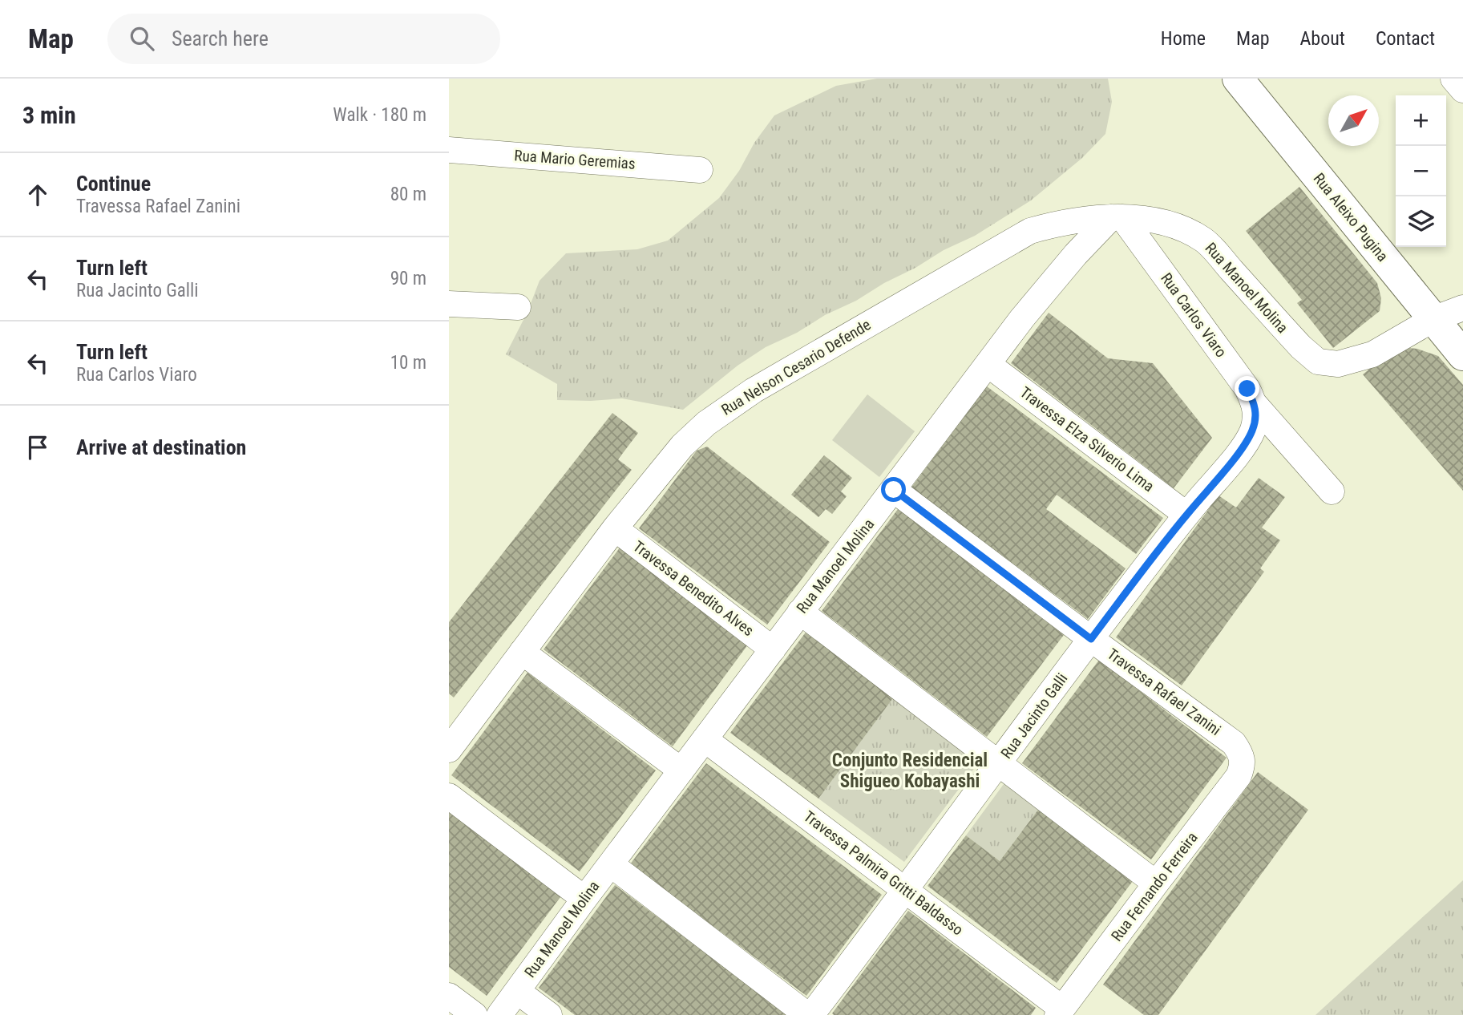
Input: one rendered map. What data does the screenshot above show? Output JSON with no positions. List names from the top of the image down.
{
  "streets": {
    "street": [
      "Rua Mario Geremias",
      "Rua Aleixo Pugina",
      "Rua Manoel Molina",
      "Rua Carlos Viaro",
      "Rua Nelson Cesario Defende",
      "Travessa Elza Silverio Lima",
      "Travessa Benedito Alves",
      "Travessa Rafael Zanini",
      "Rua Jacinto Galli",
      "Travessa Palmira Gritti Baldasso",
      "Rua Fernando Ferreira"
    ]
  },
  "crossings": [
    ["Rua Aleixo Pugina", "Rua Manoel Molina"],
    ["Rua Manoel Molina", "Rua Carlos Viaro"],
    ["Rua Manoel Molina", "Rua Nelson Cesario Defende"],
    ["Rua Manoel Molina", "Travessa Elza Silverio Lima"],
    ["Rua Manoel Molina", "Travessa Benedito Alves"],
    ["Rua Manoel Molina", "Travessa Rafael Zanini"],
    ["Rua Manoel Molina", "Travessa Palmira Gritti Baldasso"],
    ["Rua Carlos Viaro", "Rua Nelson Cesario Defende"],
    ["Rua Carlos Viaro", "Rua Jacinto Galli"],
    ["Rua Nelson Cesario Defende", "Travessa Benedito Alves"],
    ["Travessa Elza Silverio Lima", "Rua Jacinto Galli"],
    ["Travessa Rafael Zanini", "Rua Jacinto Galli"],
    ["Travessa Rafael Zanini", "Rua Fernando Ferreira"],
    ["Rua Jacinto Galli", "Travessa Palmira Gritti Baldasso"],
    ["Travessa Palmira Gritti Baldasso", "Rua Fernando Ferreira"]
  ],
  "districts": ["Conjunto Residencial Shigueo Kobayashi"],
  "north": "top right",
  "page": {
    "header": "Map",
    "search": "Search here",
    "nav": [
      "Home",
      "Map",
      "About",
      "Contact"
    ],
    "heading": ["3 min", "Walk · 180 m"],
    "map_buttons": ["+", "−"],
    "list": [
      ["Continue", "Travessa Rafael Zanini", "80 m"],
      ["Turn left", "Rua Jacinto Galli", "90 m"],
      ["Turn left", "Rua Carlos Viaro", "10 m"],
      "Arrive at destination"
    ]
  }
}
